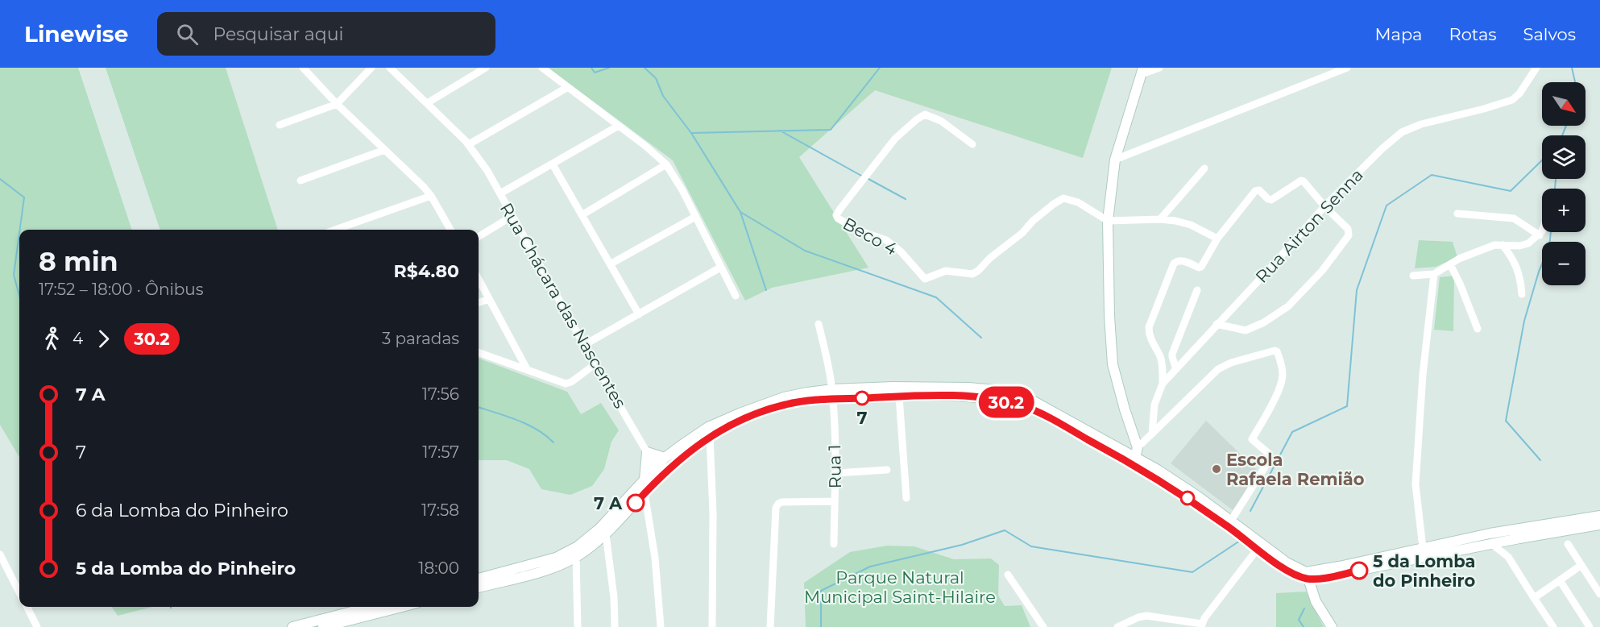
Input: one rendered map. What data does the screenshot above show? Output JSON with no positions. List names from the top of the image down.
{
  "streets": {
    "street": [
      "Rua Airton Senna",
      "Beco 4",
      "Rua Chácara das Nascentes",
      "Rua 1"
    ]
  },
  "parks": ["Parque Natural Municipal Saint-Hilaire"],
  "places": [
    "7",
    "Escola Rafaela Remião",
    "7 A",
    "5 da Lomba do Pinheiro"
  ],
  "lines": ["bus line 30.2"],
  "north": "bottom right",
  "page": {
    "header": "Linewise",
    "search": "Pesquisar aqui",
    "nav": ["Mapa", "Rotas", "Salvos"],
    "on_map": "30.2",
    "map_buttons": ["+", "−"],
    "heading": ["8 min", "17:52 – 18:00 · Ônibus", "R$4.80"],
    "legs": ["4", "30.2", "3 paradas"],
    "list": [
      {
        "name": "7 A",
        "value": "17:56"
      },
      {
        "name": "7",
        "value": "17:57"
      },
      {
        "name": "6 da Lomba do Pinheiro",
        "value": "17:58"
      },
      {
        "name": "5 da Lomba do Pinheiro",
        "value": "18:00"
      }
    ]
  }
}
